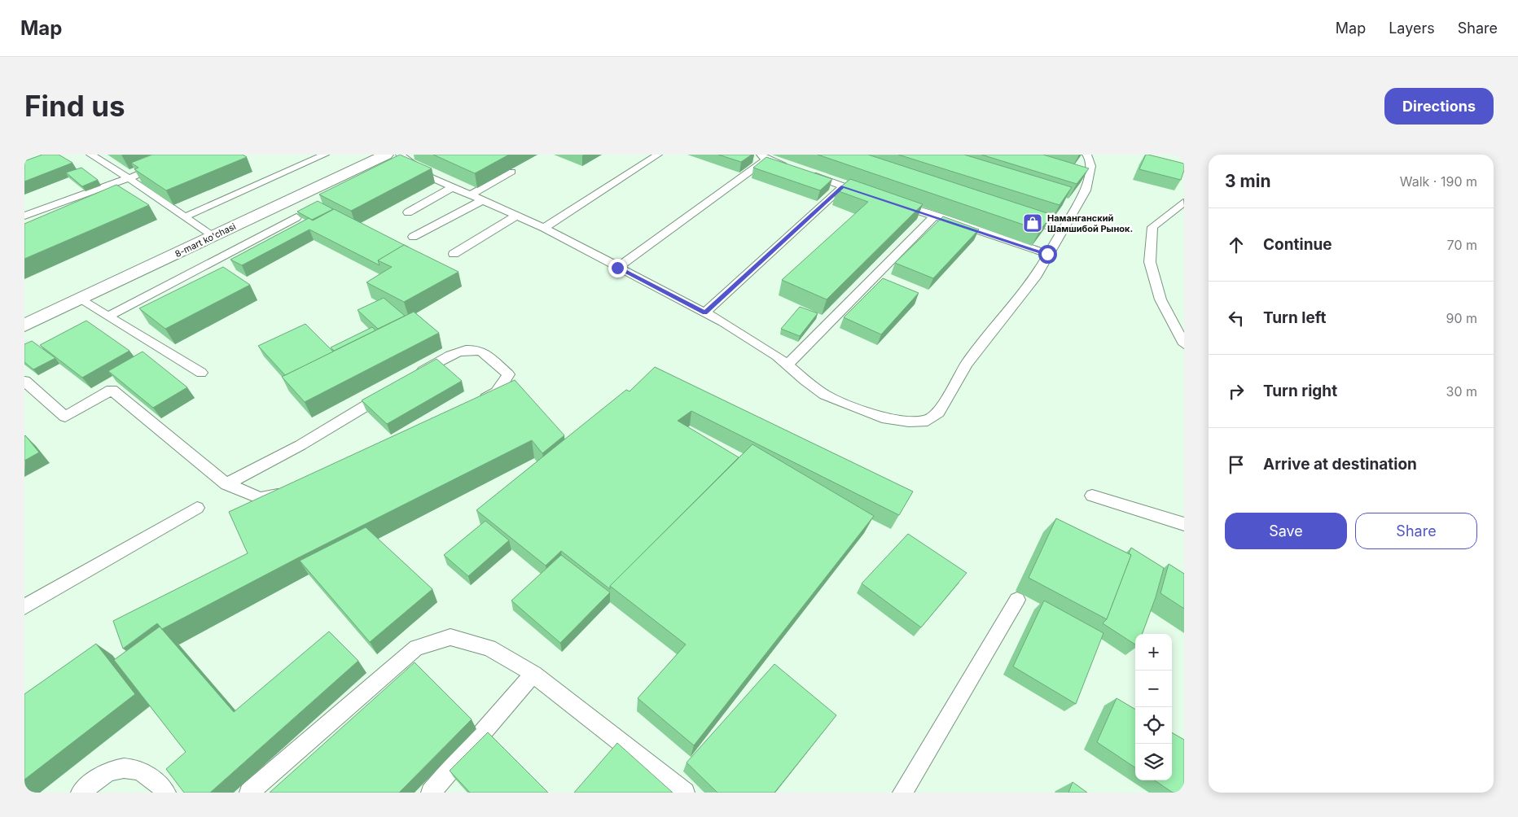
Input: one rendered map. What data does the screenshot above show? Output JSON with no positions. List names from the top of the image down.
{
  "streets": {
    "street": ["8-mart ko'chasi"]
  },
  "places": {
    "shop": ["Наманганский Шамшибой Рынок."]
  },
  "page": {
    "header": "Map",
    "nav": ["Map", "Layers", "Share"],
    "buttons": [
      "Directions",
      ["Save", "Share"]
    ],
    "title": "Find us",
    "heading": ["3 min", "Walk · 190 m"],
    "list": [
      ["Continue", "70 m"],
      ["Turn left", "90 m"],
      ["Turn right", "30 m"],
      "Arrive at destination"
    ],
    "map_buttons": ["+", "−"]
  }
}
